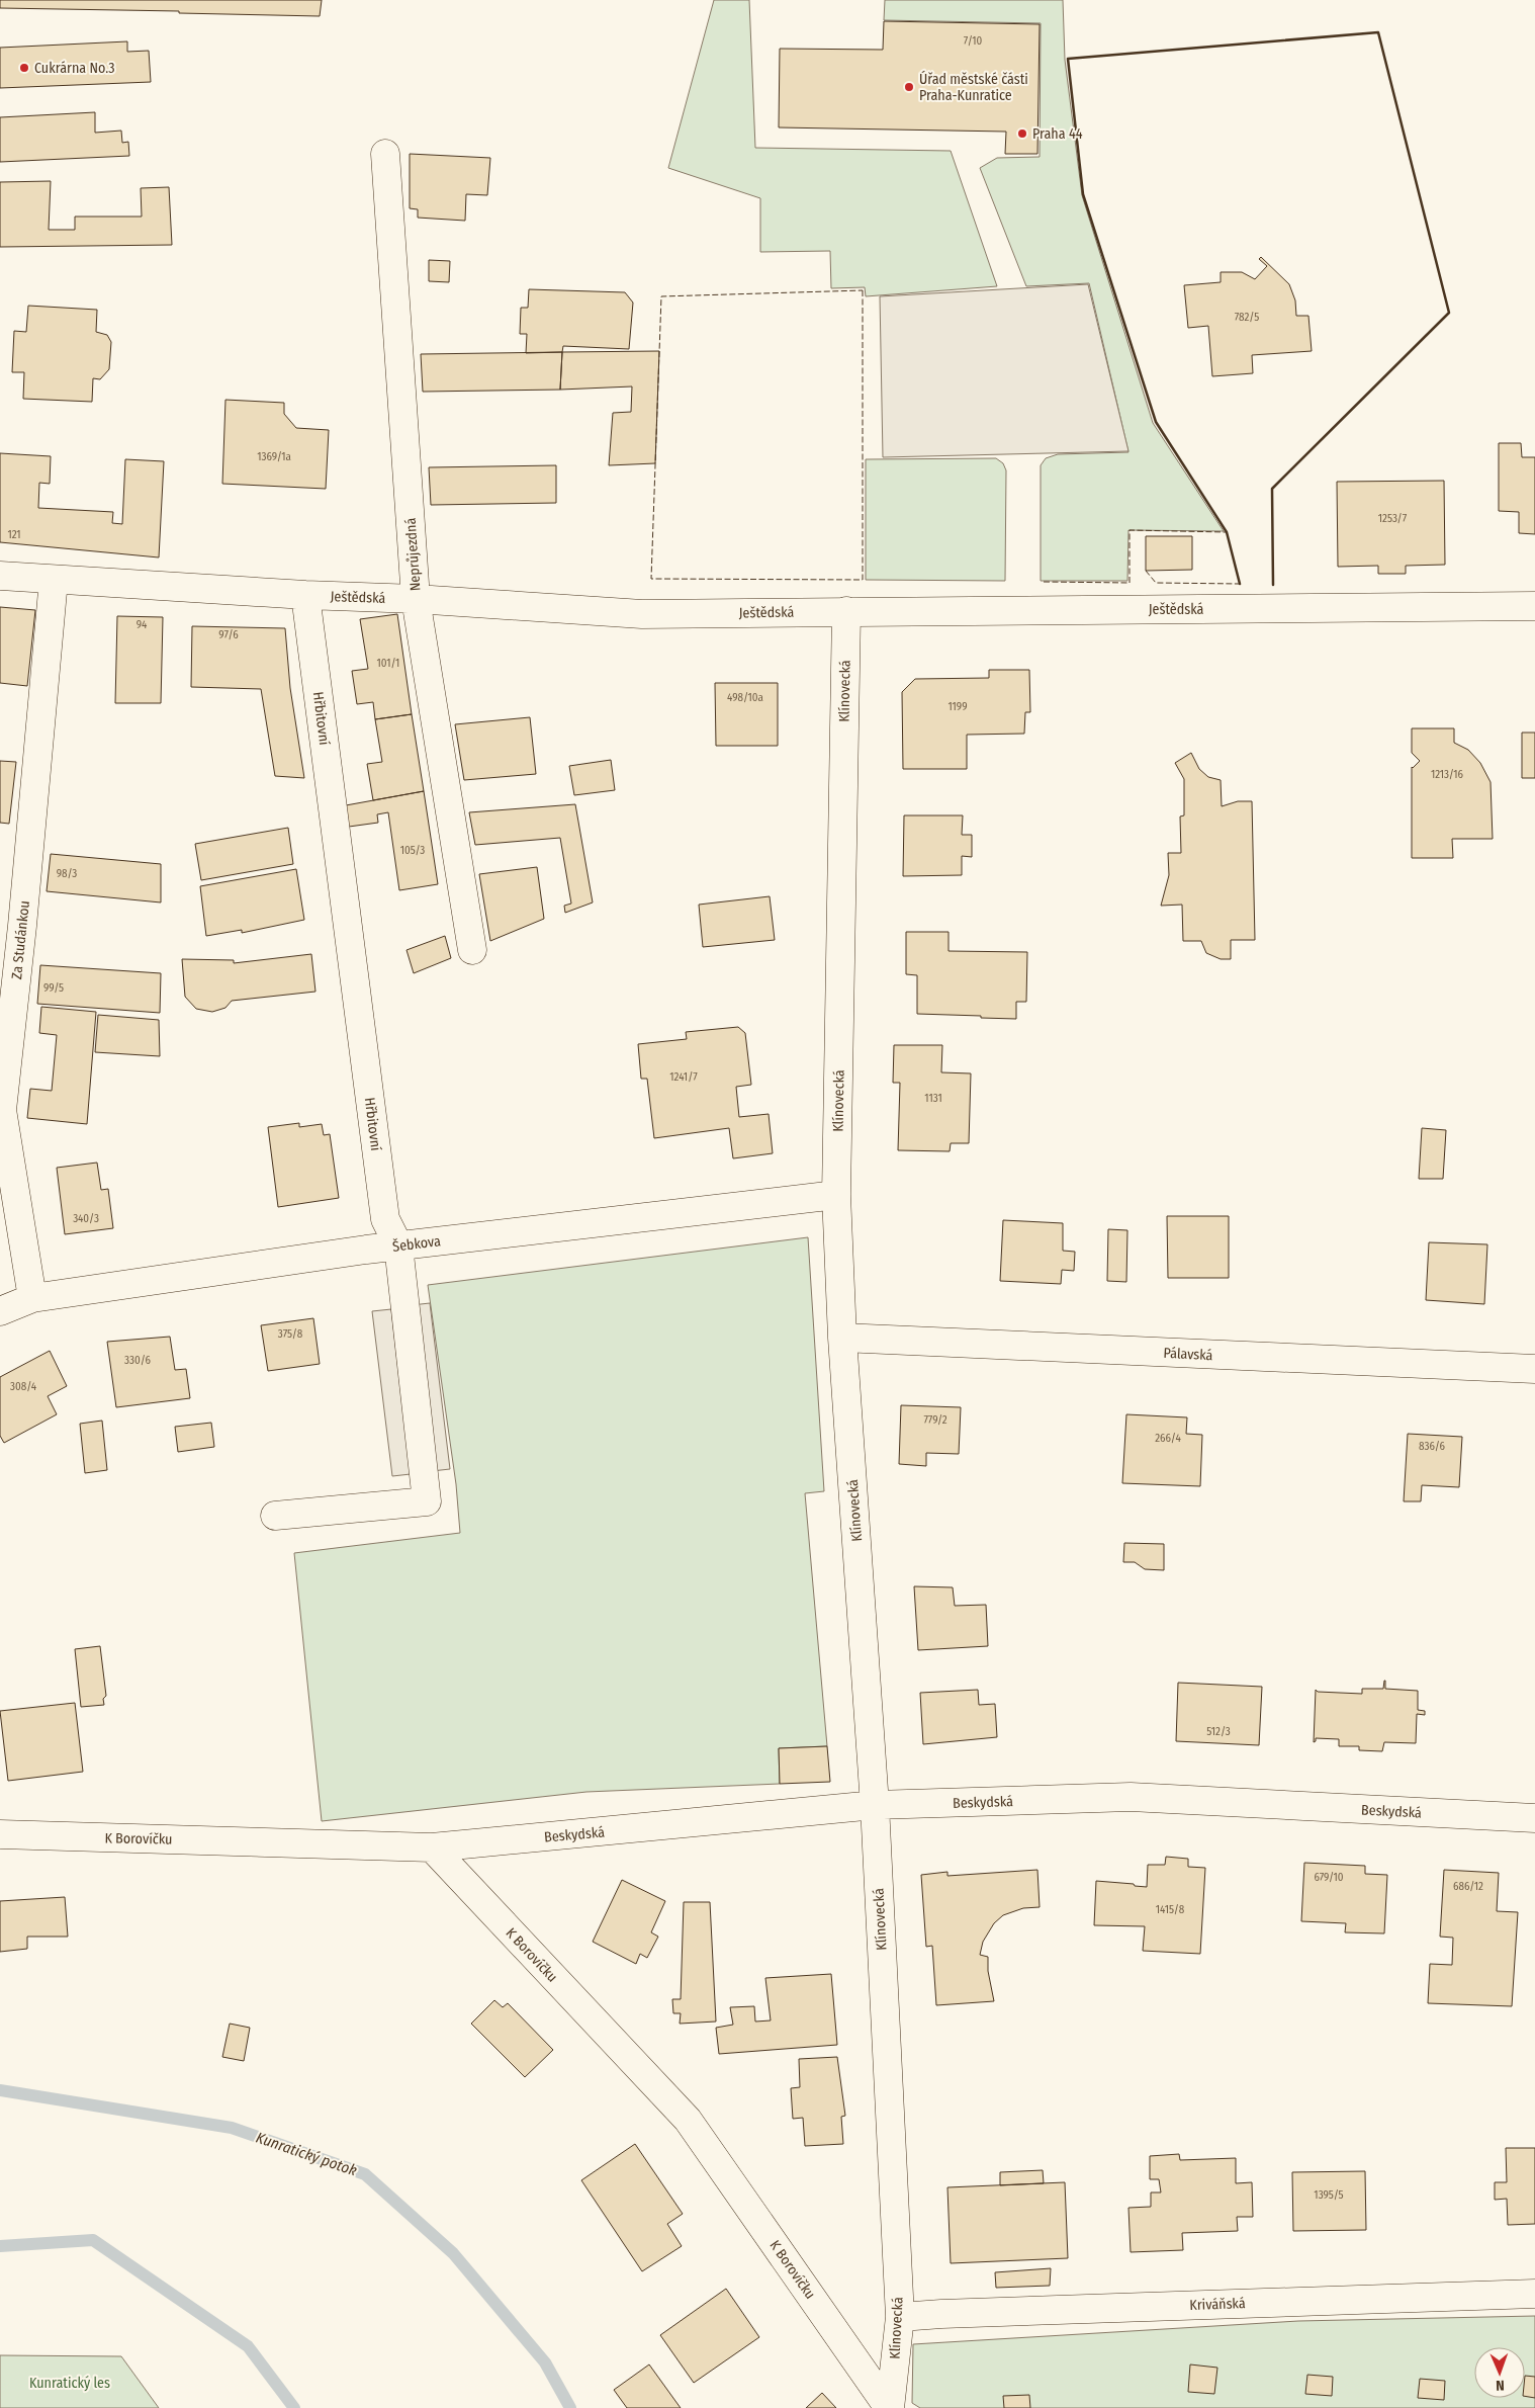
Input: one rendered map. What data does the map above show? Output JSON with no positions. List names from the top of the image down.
{
  "streets": {
    "street": [
      "Neprůjezdná",
      "Ještědská",
      "Klínovecká",
      "Hřbitovní",
      "Za Studánkou",
      "Šebkova",
      "Pálavská",
      "Beskydská",
      "K Borovíčku",
      "Kriváňská"
    ]
  },
  "crossings": [
    ["Neprůjezdná", "Ještědská"],
    ["Ještědská", "Klínovecká"],
    ["Ještědská", "Hřbitovní"],
    ["Ještědská", "Za Studánkou"],
    ["Klínovecká", "Šebkova"],
    ["Klínovecká", "Pálavská"],
    ["Klínovecká", "Beskydská"],
    ["Klínovecká", "K Borovíčku"],
    ["Klínovecká", "Kriváňská"],
    ["Hřbitovní", "Šebkova"],
    ["Za Studánkou", "Šebkova"],
    ["Beskydská", "K Borovíčku"]
  ],
  "water": ["Kunratický potok"],
  "parks": ["Kunratický les"],
  "places": ["Cukrárna No.3", "Úřad městské části Praha-Kunratice", "Praha 44"],
  "house_numbers": [
    "7/10",
    "782/5",
    "1369/1a",
    "1253/7",
    "121",
    "94",
    "97/6",
    "101/1",
    "498/10a",
    "1199",
    "1213/16",
    "105/3",
    "98/3",
    "99/5",
    "1241/7",
    "1131",
    "340/3",
    "375/8",
    "330/6",
    "308/4",
    "779/2",
    "266/4",
    "836/6",
    "512/3",
    "679/10",
    "686/12",
    "1415/8",
    "1395/5"
  ],
  "north": "bottom"
}
